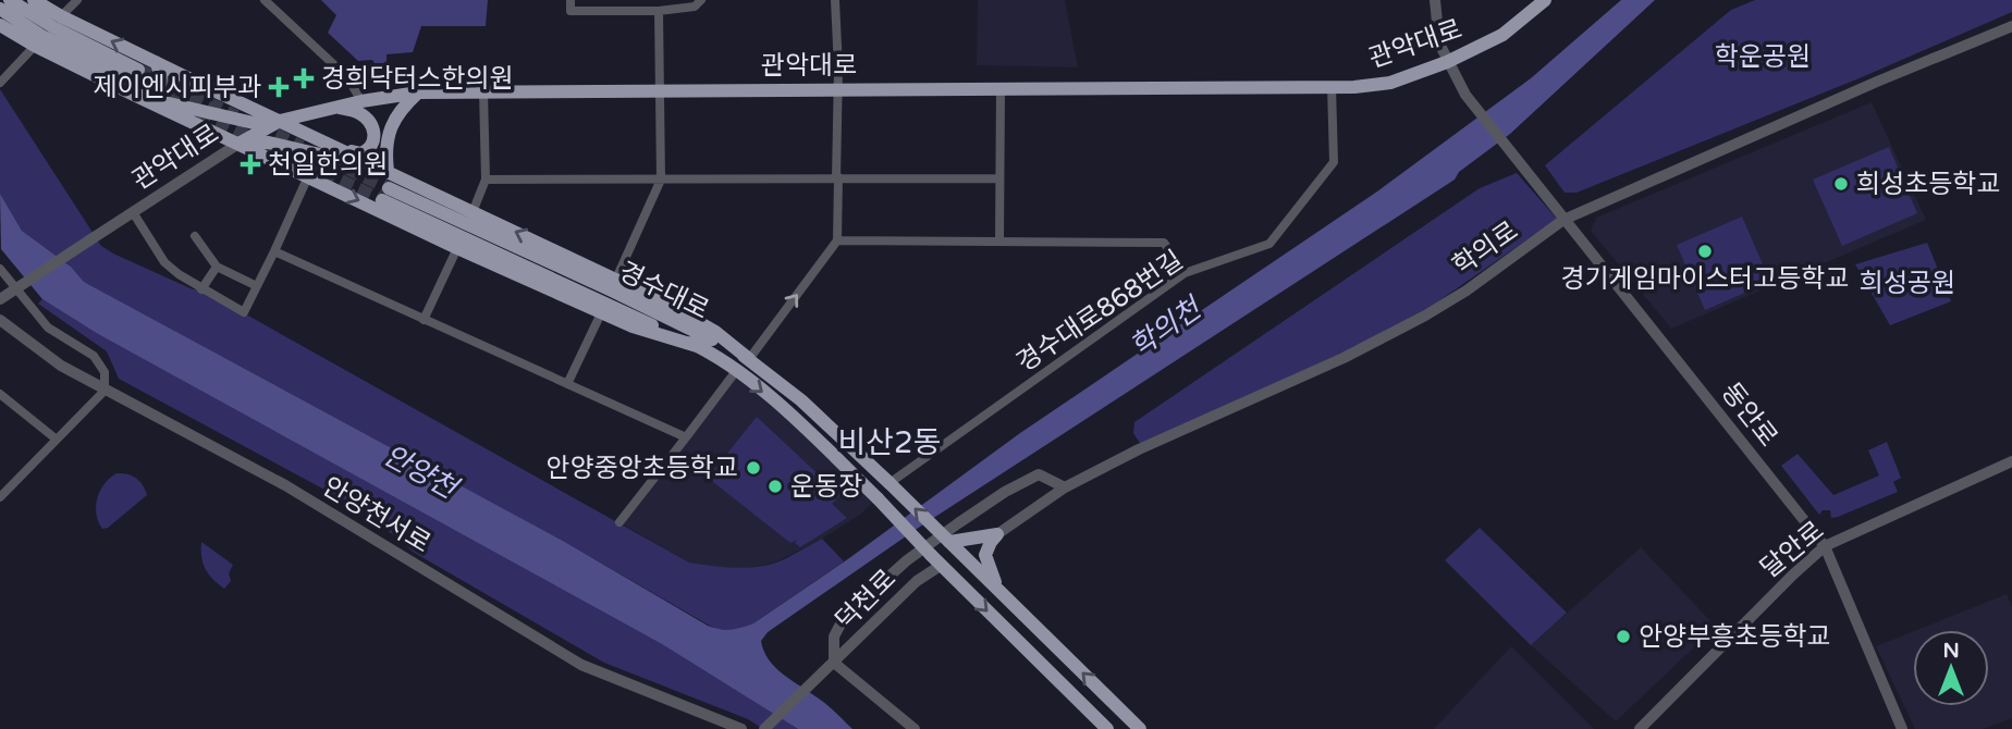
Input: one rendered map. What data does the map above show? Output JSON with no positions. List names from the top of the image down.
{
  "streets": {
    "main road": ["관악대로", "경수대로"],
    "street": [
      "학의로",
      "경수대로868번길",
      "동안로",
      "안양천서로",
      "달안로",
      "덕천로"
    ]
  },
  "crossings": [
    ["관악대로", "경수대로868번길"],
    ["관악대로", "동안로"],
    ["학의로", "동안로"],
    ["경수대로", "경수대로868번길"],
    ["경수대로", "덕천로"],
    ["동안로", "달안로"]
  ],
  "districts": ["비산2동"],
  "water": ["학의천", "안양천"],
  "parks": ["학운공원", "희성공원"],
  "places": {
    "health": ["경희닥터스한의원", "제이엔시피부과", "천일한의원"],
    "other": [
      "희성초등학교",
      "경기게임마이스터고등학교",
      "안양중앙초등학교",
      "운동장",
      "안양부흥초등학교"
    ]
  },
  "north": "top"
}
